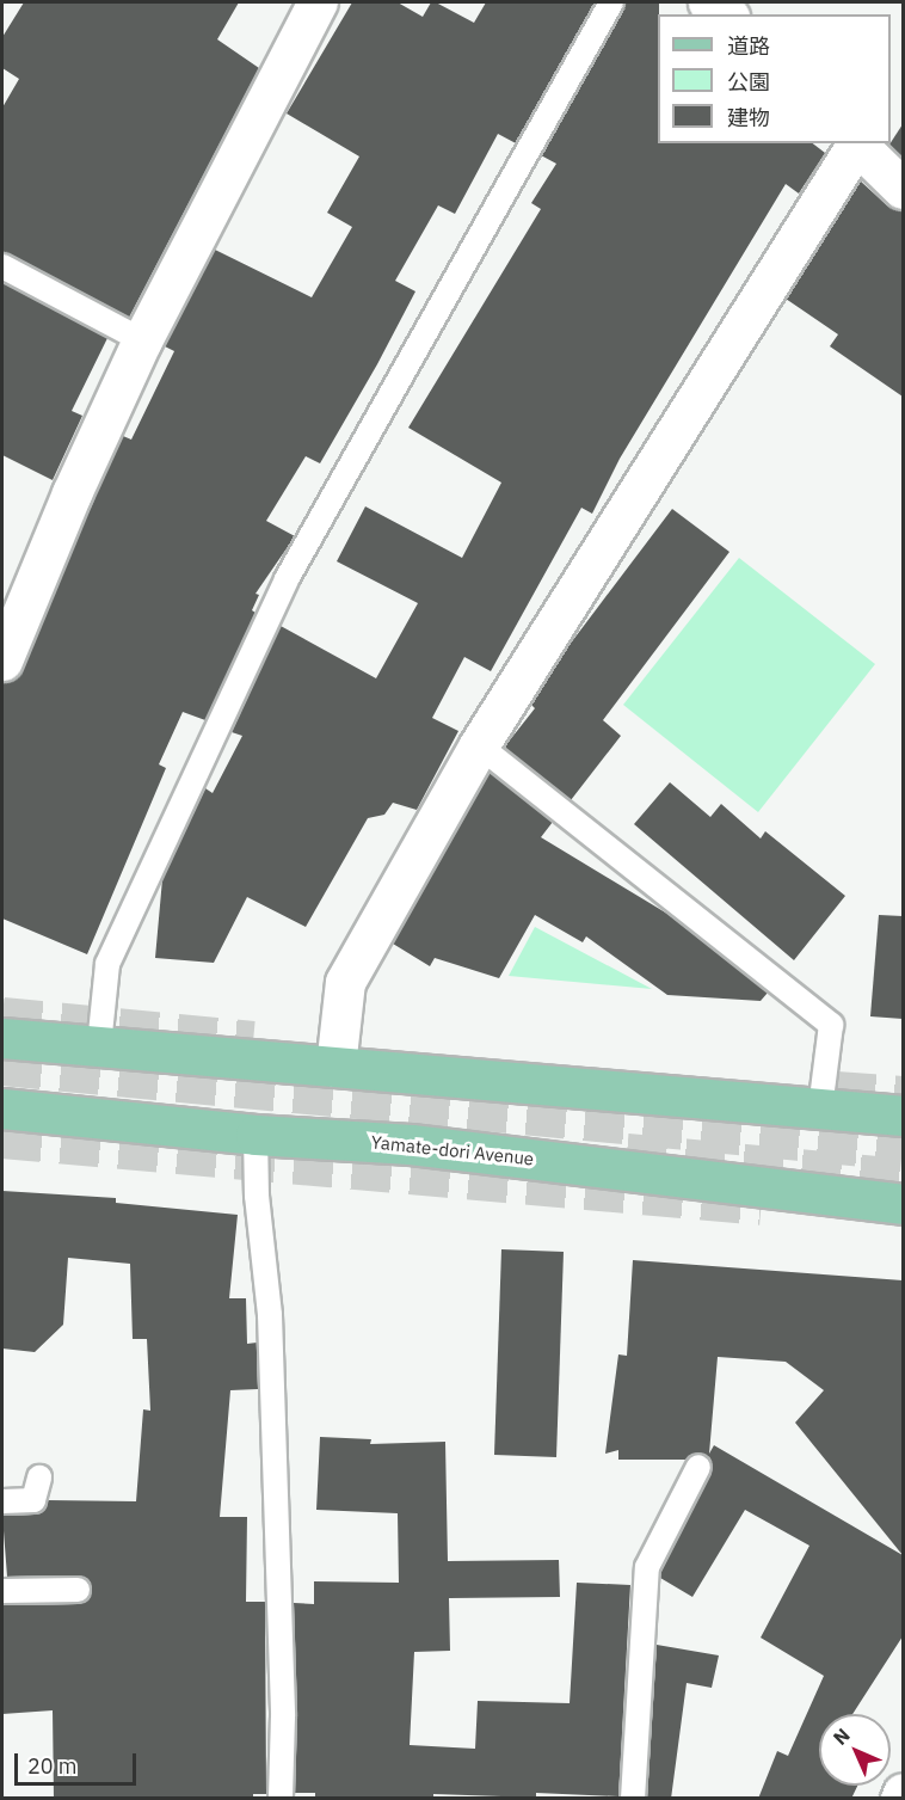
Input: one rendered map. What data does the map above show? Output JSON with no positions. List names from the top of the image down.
{
  "streets": {
    "main road": ["Yamate-dori Avenue"]
  },
  "legend": ["道路", "公園", "建物"],
  "scale_bar": "20 m",
  "north": "top left"
}
